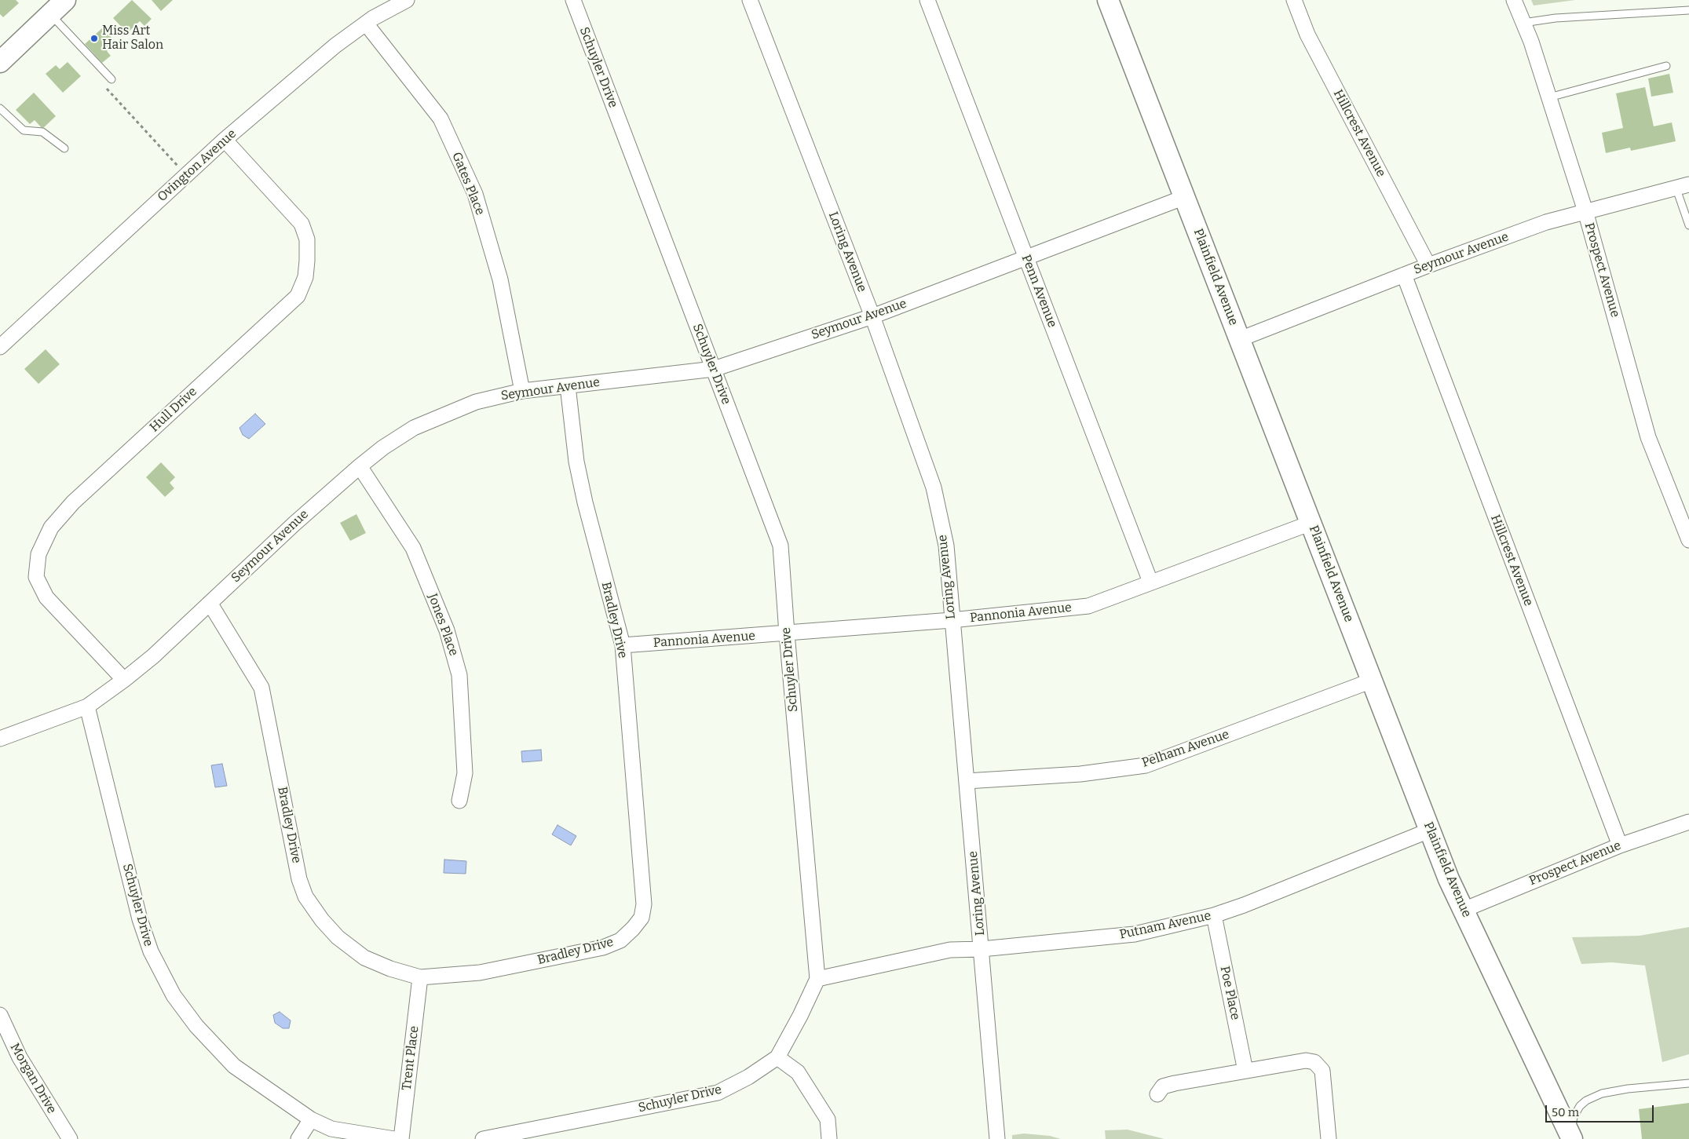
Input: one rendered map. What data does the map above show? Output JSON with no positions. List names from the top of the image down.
{
  "streets": {
    "street": [
      "Schuyler Drive",
      "Hillcrest Avenue",
      "Ovington Avenue",
      "Gates Place",
      "Loring Avenue",
      "Seymour Avenue",
      "Prospect Avenue",
      "Plainfield Avenue",
      "Penn Avenue",
      "Hull Drive",
      "Pannonia Avenue",
      "Bradley Drive",
      "Jones Place",
      "Pelham Avenue",
      "Putnam Avenue",
      "Poe Place",
      "Trent Place",
      "Morgan Drive"
    ]
  },
  "crossings": [
    ["Schuyler Drive", "Seymour Avenue"],
    ["Schuyler Drive", "Pannonia Avenue"],
    ["Schuyler Drive", "Putnam Avenue"],
    ["Hillcrest Avenue", "Seymour Avenue"],
    ["Hillcrest Avenue", "Prospect Avenue"],
    ["Ovington Avenue", "Gates Place"],
    ["Ovington Avenue", "Hull Drive"],
    ["Gates Place", "Seymour Avenue"],
    ["Loring Avenue", "Seymour Avenue"],
    ["Loring Avenue", "Pannonia Avenue"],
    ["Loring Avenue", "Pelham Avenue"],
    ["Loring Avenue", "Putnam Avenue"],
    ["Seymour Avenue", "Prospect Avenue"],
    ["Seymour Avenue", "Plainfield Avenue"],
    ["Seymour Avenue", "Penn Avenue"],
    ["Seymour Avenue", "Hull Drive"],
    ["Seymour Avenue", "Bradley Drive"],
    ["Seymour Avenue", "Jones Place"],
    ["Prospect Avenue", "Plainfield Avenue"],
    ["Plainfield Avenue", "Pannonia Avenue"],
    ["Plainfield Avenue", "Pelham Avenue"],
    ["Plainfield Avenue", "Putnam Avenue"],
    ["Penn Avenue", "Pannonia Avenue"],
    ["Pannonia Avenue", "Bradley Drive"],
    ["Bradley Drive", "Trent Place"],
    ["Putnam Avenue", "Poe Place"]
  ],
  "places": ["Miss Art Hair Salon"],
  "scale_bar": "50 m"
}
